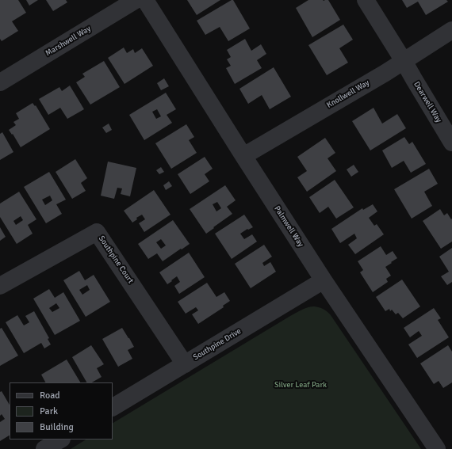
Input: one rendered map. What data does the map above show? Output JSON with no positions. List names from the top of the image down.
{
  "streets": {
    "street": [
      "Marshwell Way",
      "Knollwell Way",
      "Dearwell Way",
      "Palmwell Way",
      "Southpine Court",
      "Southpine Drive"
    ]
  },
  "crossings": [
    ["Knollwell Way", "Dearwell Way"],
    ["Knollwell Way", "Palmwell Way"],
    ["Palmwell Way", "Southpine Drive"],
    ["Southpine Court", "Southpine Drive"]
  ],
  "parks": ["Silver Leaf Park"],
  "legend": ["Road", "Park", "Building"]
}
